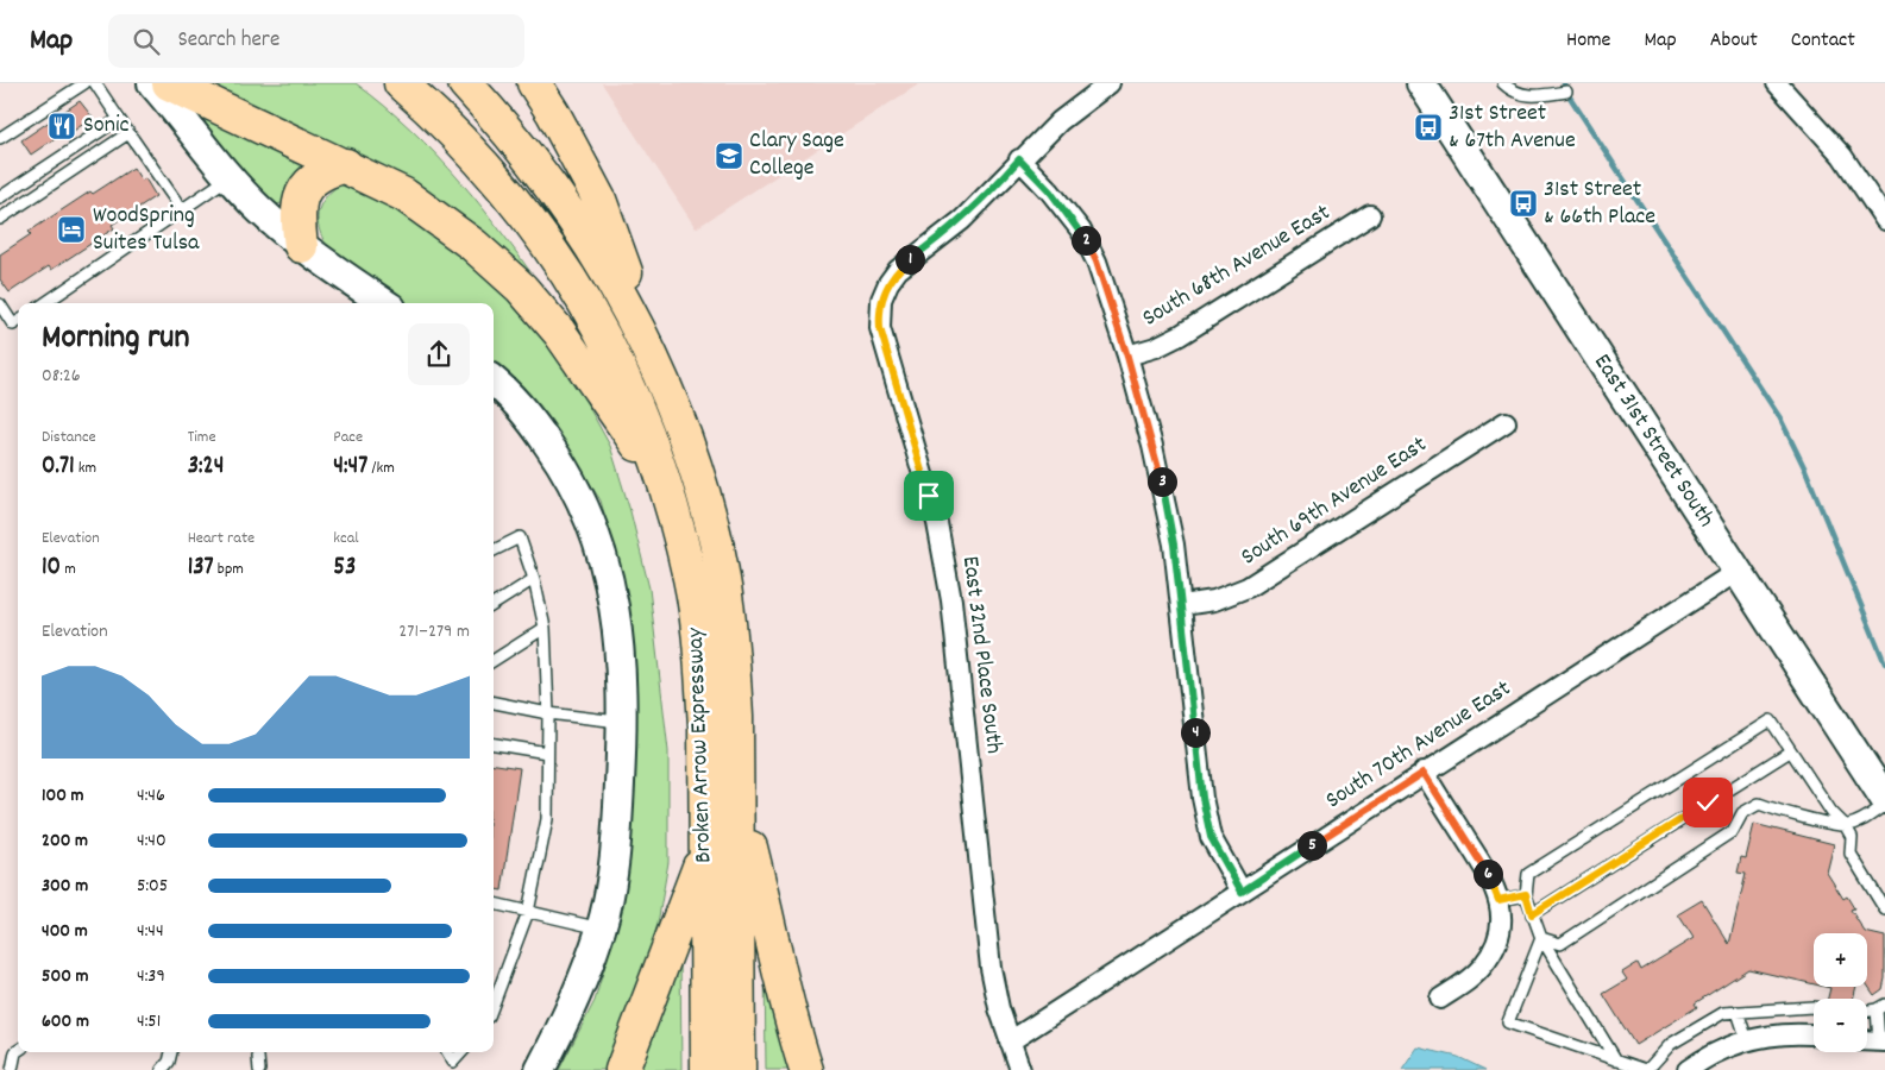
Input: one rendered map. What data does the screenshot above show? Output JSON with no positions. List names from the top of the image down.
{
  "streets": {
    "highway": ["Broken Arrow Expressway"],
    "street": [
      "South 68th Avenue East",
      "East 31st Street South",
      "South 69th Avenue East",
      "East 32nd Place South",
      "South 70th Avenue East"
    ]
  },
  "crossings": [
    ["East 31st Street South", "South 70th Avenue East"],
    ["East 32nd Place South", "South 70th Avenue East"]
  ],
  "places": {
    "restaurant": ["Sonic"],
    "bus stop": ["31st Street & 67th Avenue", "31st Street & 66th Place"],
    "school or university": ["Clary Sage College"],
    "hotel": ["WoodSpring Suites Tulsa"]
  },
  "page": {
    "header": "Map",
    "search": "Search here",
    "nav": [
      "Home",
      "Map",
      "About",
      "Contact"
    ],
    "pins": [
      "2",
      "1",
      "3",
      "4",
      "5",
      "6"
    ],
    "heading": ["Morning run", "08:26"],
    "stats": [
      ["Distance", "0.71 km"],
      ["Time", "3:24"],
      ["Pace", "4:47 /km"],
      ["Elevation", "10 m"],
      ["Heart rate", "137 bpm"],
      ["kcal", "53"]
    ],
    "chart": ["Elevation", "271–279 m"],
    "list": [
      {
        "name": "100 m",
        "note": "4:46"
      },
      {
        "name": "200 m",
        "note": "4:40"
      },
      {
        "name": "300 m",
        "note": "5:05"
      },
      {
        "name": "400 m",
        "note": "4:44"
      },
      {
        "name": "500 m",
        "note": "4:39"
      },
      {
        "name": "600 m",
        "note": "4:51"
      }
    ],
    "map_buttons": ["+", "−"]
  }
}
